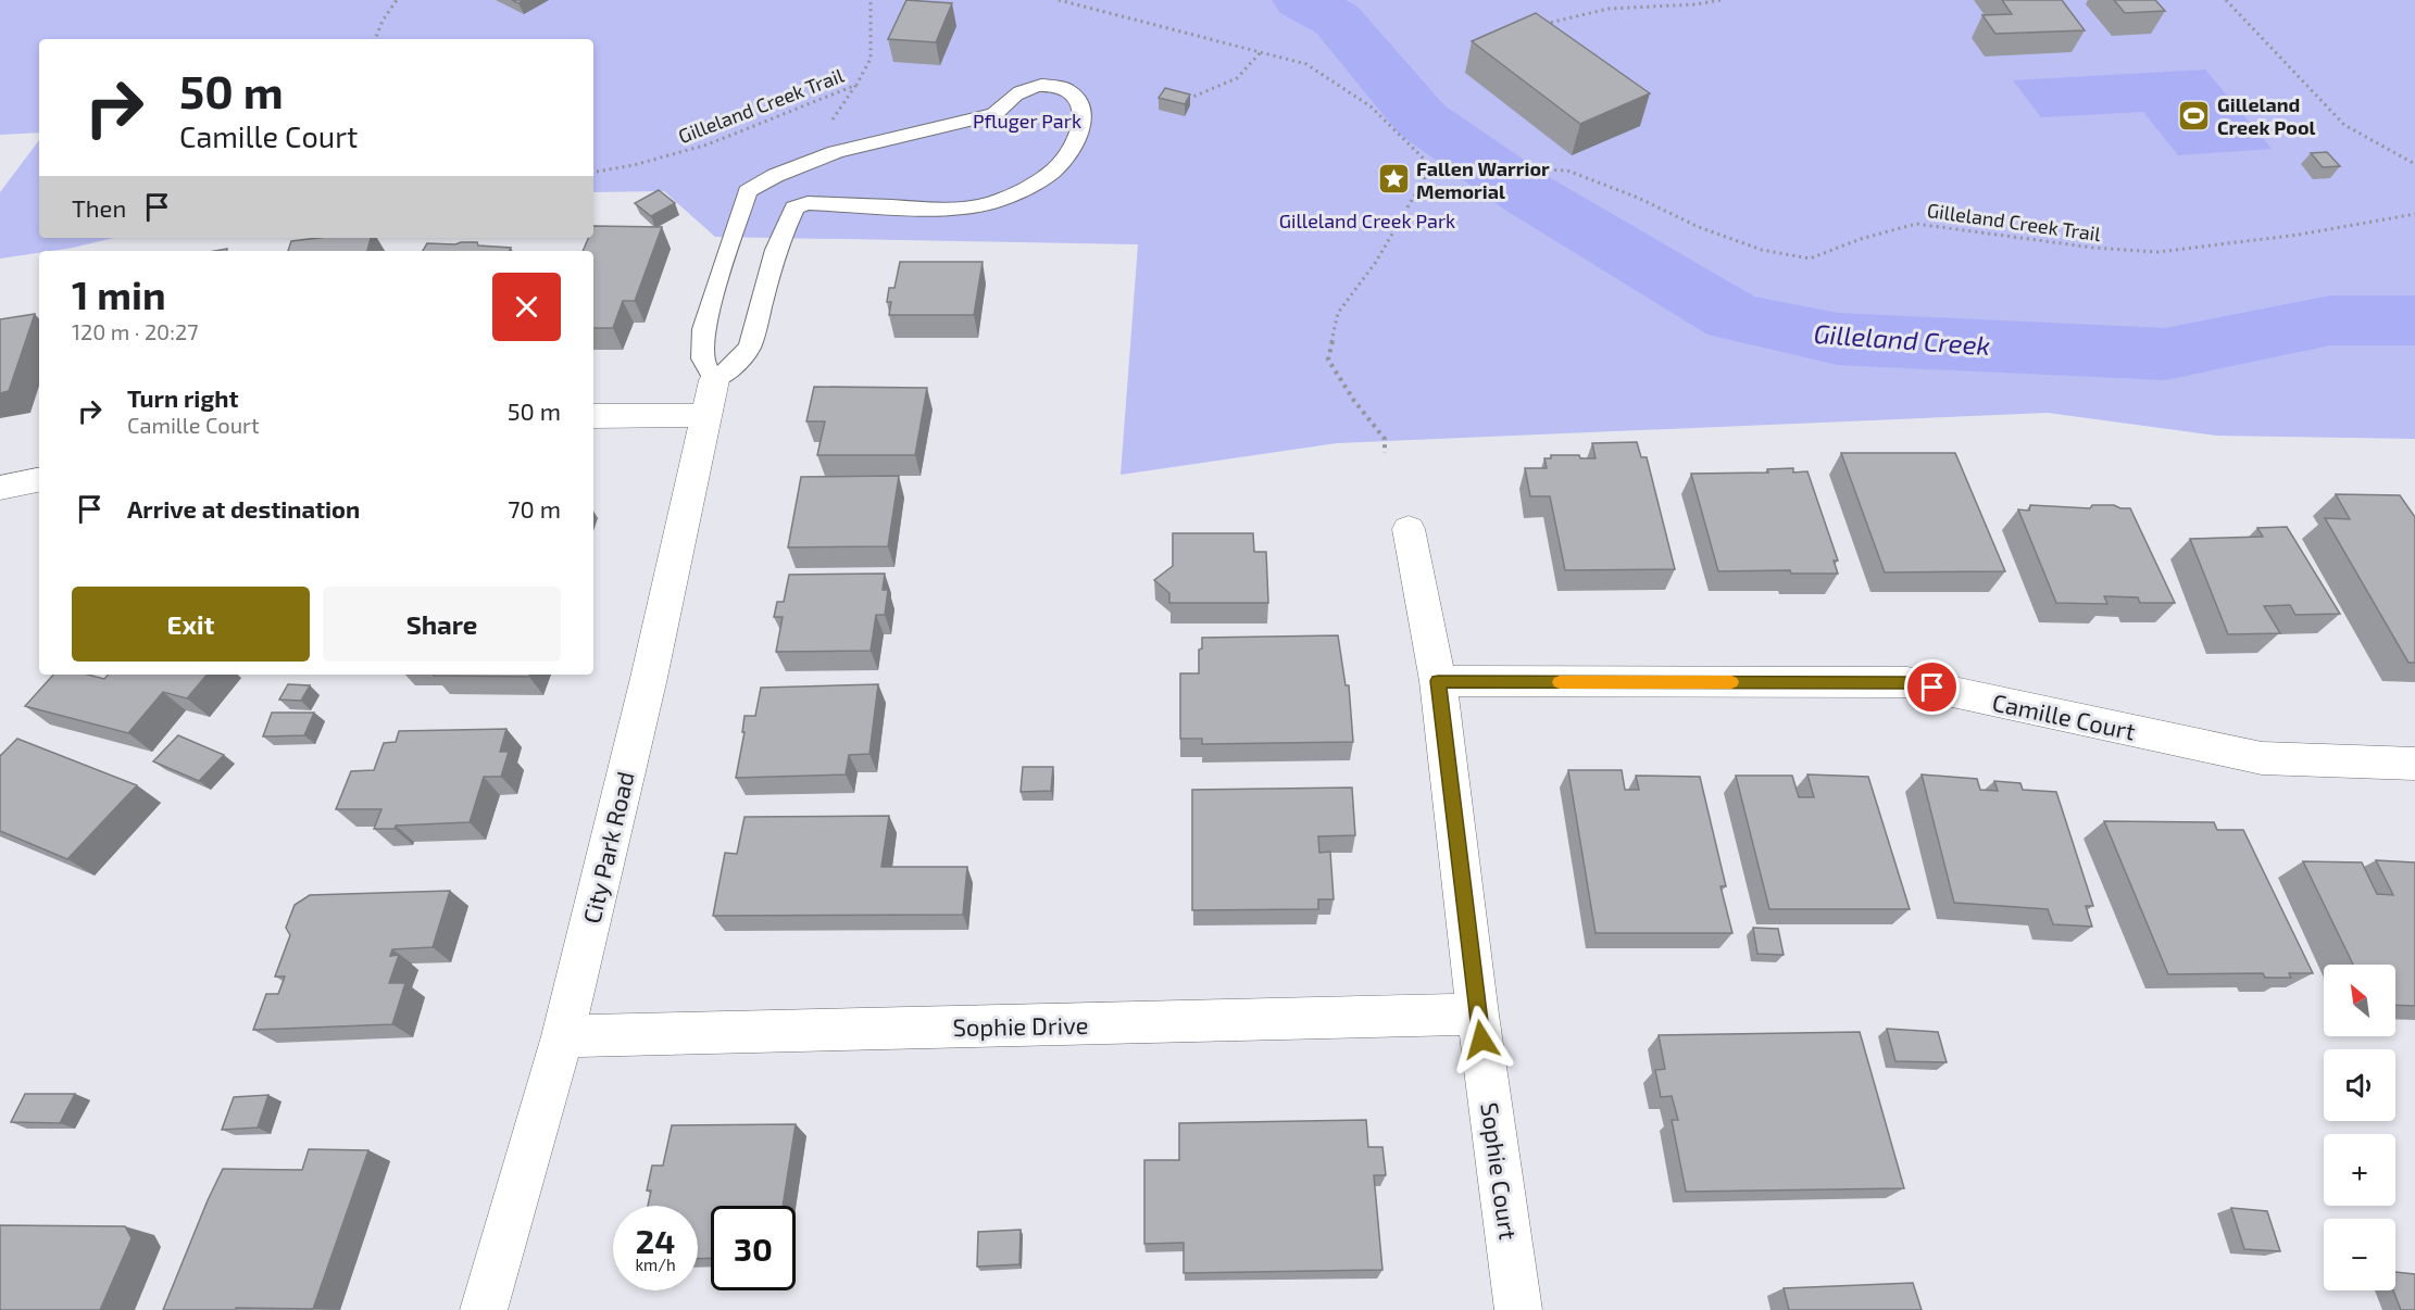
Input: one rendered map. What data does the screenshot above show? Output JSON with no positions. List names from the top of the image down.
{
  "streets": {
    "street": [
      "Camille Court",
      "City Park Road",
      "Sophie Drive",
      "Sophie Court"
    ],
    "path": ["Gilleland Creek Trail"]
  },
  "crossings": [
    ["Camille Court", "Sophie Court"],
    ["City Park Road", "Sophie Drive"],
    ["Sophie Drive", "Sophie Court"]
  ],
  "water": ["Gilleland Creek"],
  "parks": ["Pfluger Park", "Gilleland Creek Park"],
  "places": {
    "sports": ["Gilleland Creek Pool"],
    "place": ["Fallen Warrior Memorial"]
  },
  "north": "top left",
  "page": {
    "turn": ["50 m", "Camille Court"],
    "then": "Then",
    "heading": ["1 min", "120 m · 20:27"],
    "list": [
      {
        "name": "Turn right",
        "note": "Camille Court",
        "value": "50 m"
      },
      {
        "name": "Arrive at destination",
        "value": "70 m"
      }
    ],
    "buttons": ["Exit", "Share"],
    "map_buttons": ["+", "−"],
    "speed": "24 km/h",
    "limit": "30"
  }
}
